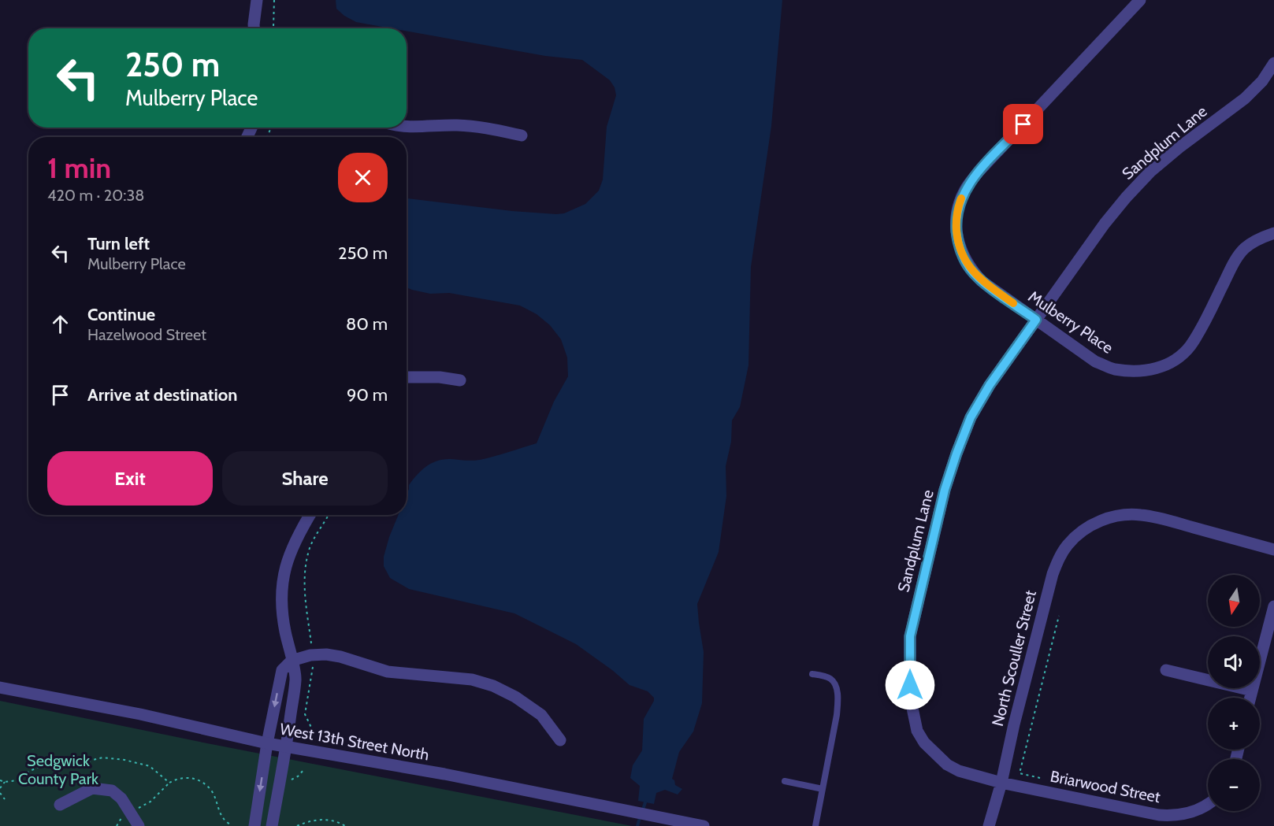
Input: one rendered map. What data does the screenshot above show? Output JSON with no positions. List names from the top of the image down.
{
  "streets": {
    "street": [
      "Sandplum Lane",
      "Mulberry Place",
      "North Scouller Street",
      "West 13th Street North",
      "Briarwood Street"
    ]
  },
  "crossings": [
    ["Sandplum Lane", "Mulberry Place"],
    ["Sandplum Lane", "North Scouller Street"],
    ["Sandplum Lane", "Briarwood Street"],
    ["North Scouller Street", "Briarwood Street"]
  ],
  "parks": ["Sedgwick County Park"],
  "north": "bottom",
  "page": {
    "turn": ["250 m", "Mulberry Place"],
    "heading": ["1 min", "420 m · 20:38"],
    "list": [
      {
        "name": "Turn left",
        "note": "Mulberry Place",
        "value": "250 m"
      },
      {
        "name": "Continue",
        "note": "Hazelwood Street",
        "value": "80 m"
      },
      {
        "name": "Arrive at destination",
        "value": "90 m"
      }
    ],
    "buttons": ["Exit", "Share"],
    "map_buttons": ["+", "−"]
  }
}
